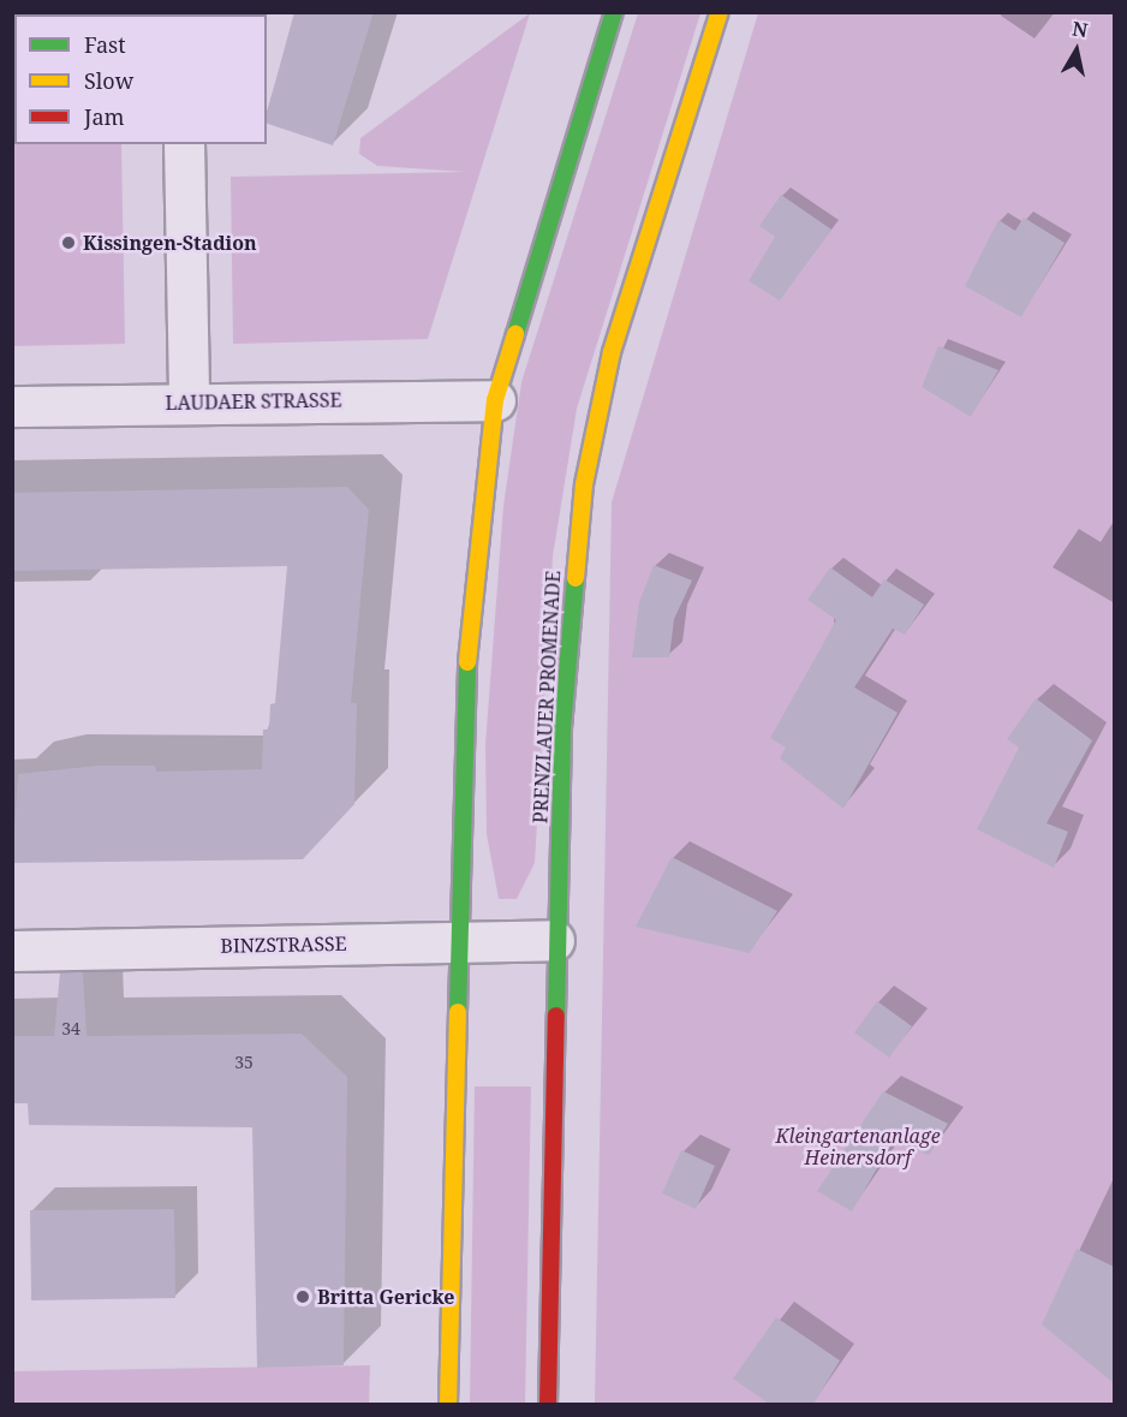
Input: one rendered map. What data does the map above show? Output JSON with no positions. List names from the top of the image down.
{
  "streets": {
    "main road": ["PRENZLAUER PROMENADE"],
    "street": ["LAUDAER STRASSE", "BINZSTRASSE"]
  },
  "crossings": [
    ["PRENZLAUER PROMENADE", "BINZSTRASSE"]
  ],
  "parks": ["Kleingartenanlage Heinersdorf"],
  "places": ["Kissingen-Stadion", "Britta Gericke"],
  "house_numbers": ["34", "35"],
  "legend": ["Fast", "Slow", "Jam"],
  "north": "top"
}
